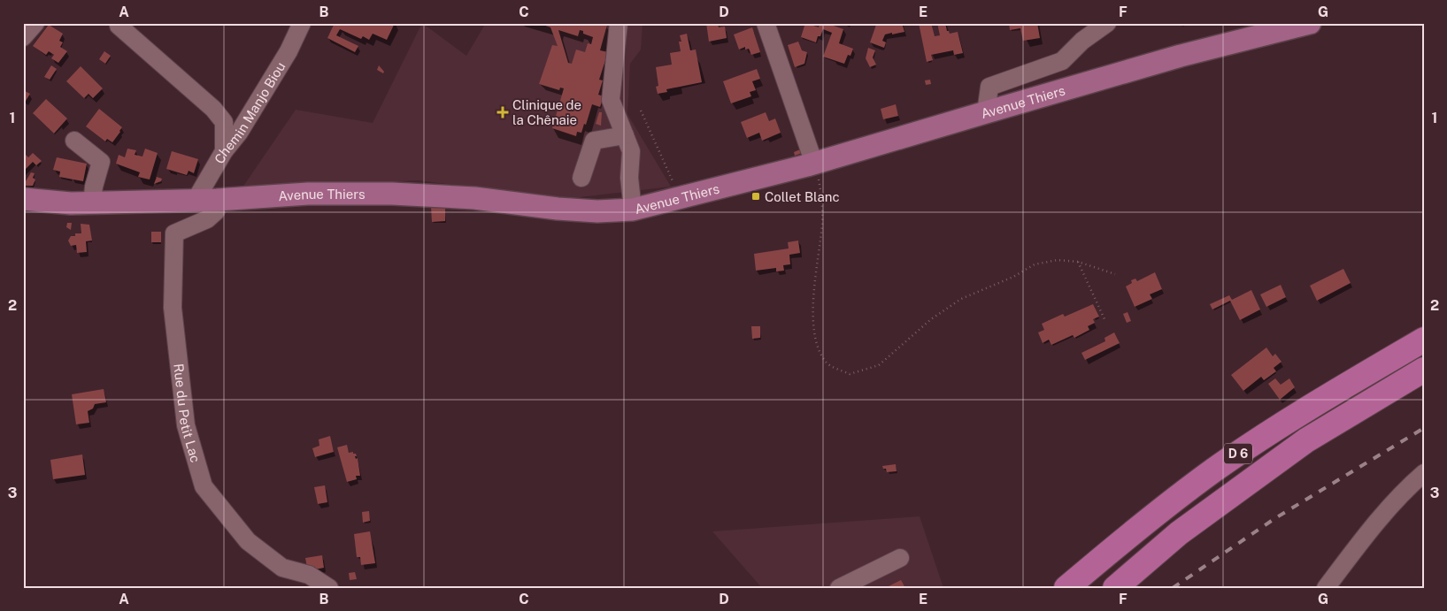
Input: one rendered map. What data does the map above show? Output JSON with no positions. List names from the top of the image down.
{
  "streets": {
    "highway": ["D 6"],
    "main road": ["Avenue Thiers"],
    "street": ["Chemin Manjo Biou", "Rue du Petit Lac"]
  },
  "crossings": [
    ["Avenue Thiers", "Chemin Manjo Biou"],
    ["Avenue Thiers", "Rue du Petit Lac"],
    ["Chemin Manjo Biou", "Rue du Petit Lac"]
  ],
  "places": {
    "health": ["Clinique de la Chênaie"],
    "transit": ["Collet Blanc"]
  },
  "grid": {
    "columns": [
      "A",
      "B",
      "C",
      "D",
      "E",
      "F",
      "G"
    ],
    "rows": ["1", "2", "3"]
  }
}
